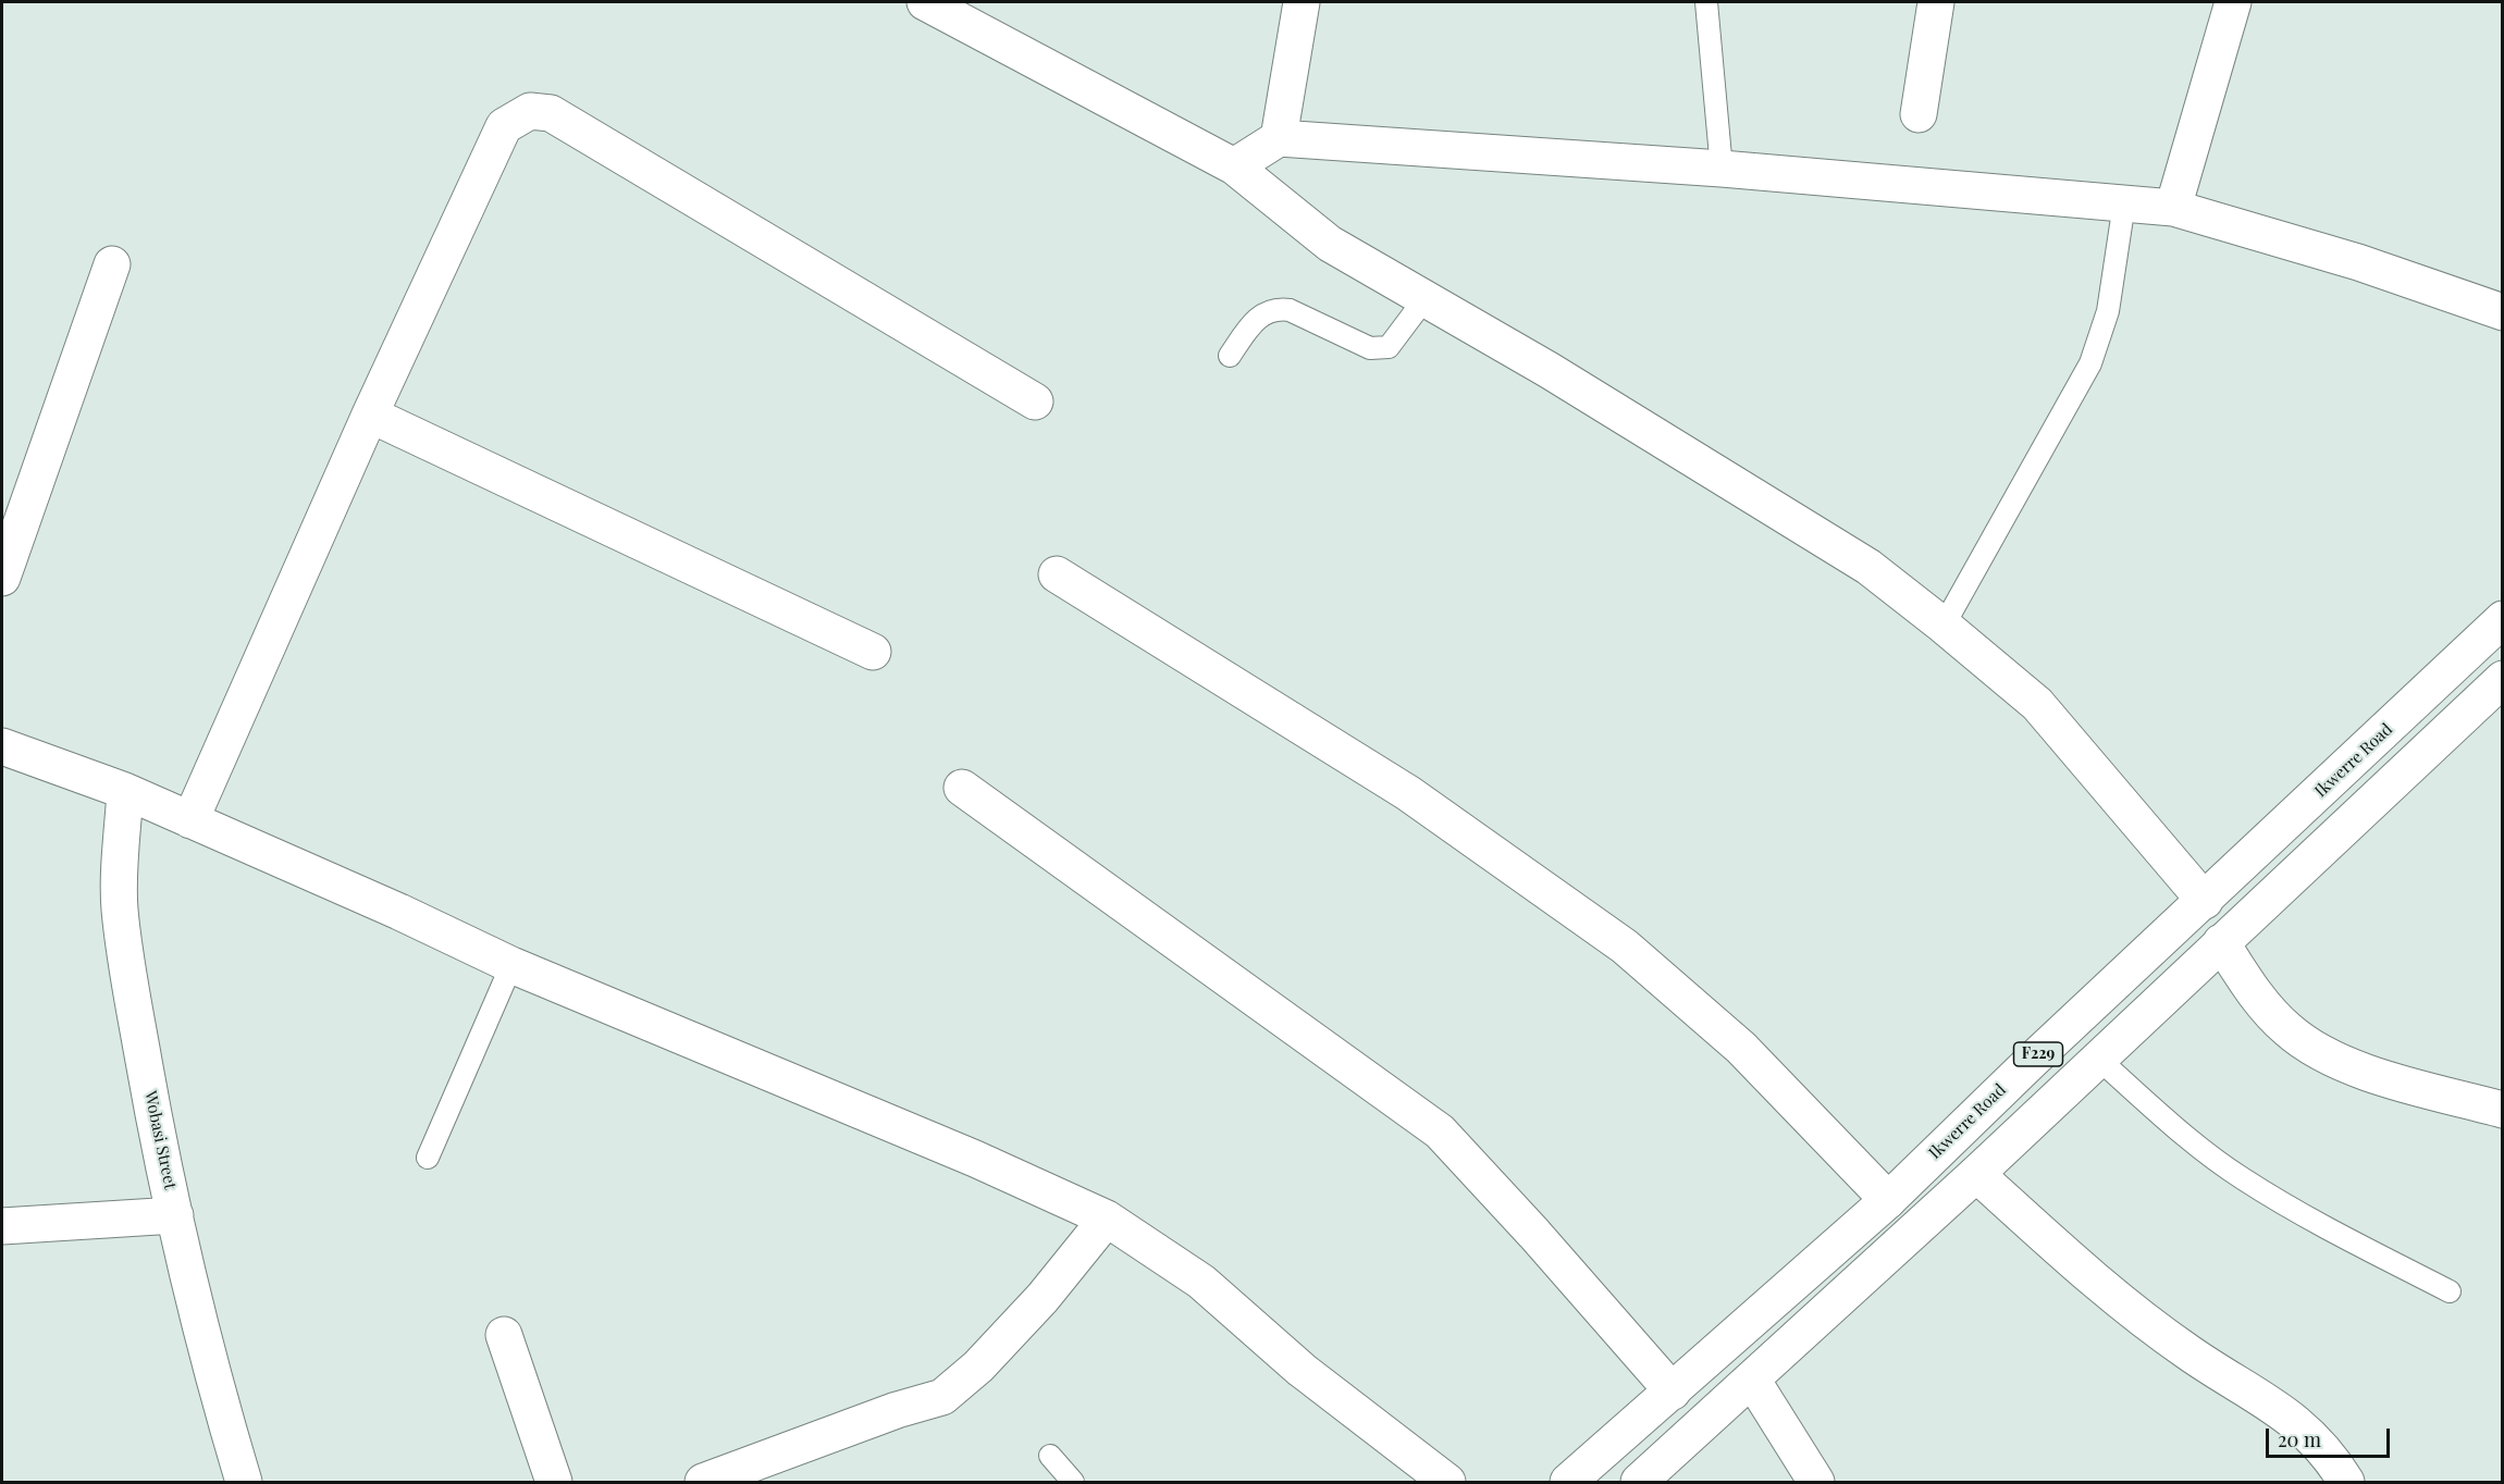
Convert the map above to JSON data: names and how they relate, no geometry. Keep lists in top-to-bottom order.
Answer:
{
  "streets": {
    "street": ["Ikwerre Road", "F229", "Wobasi Street"]
  },
  "scale_bar": "20 m"
}
